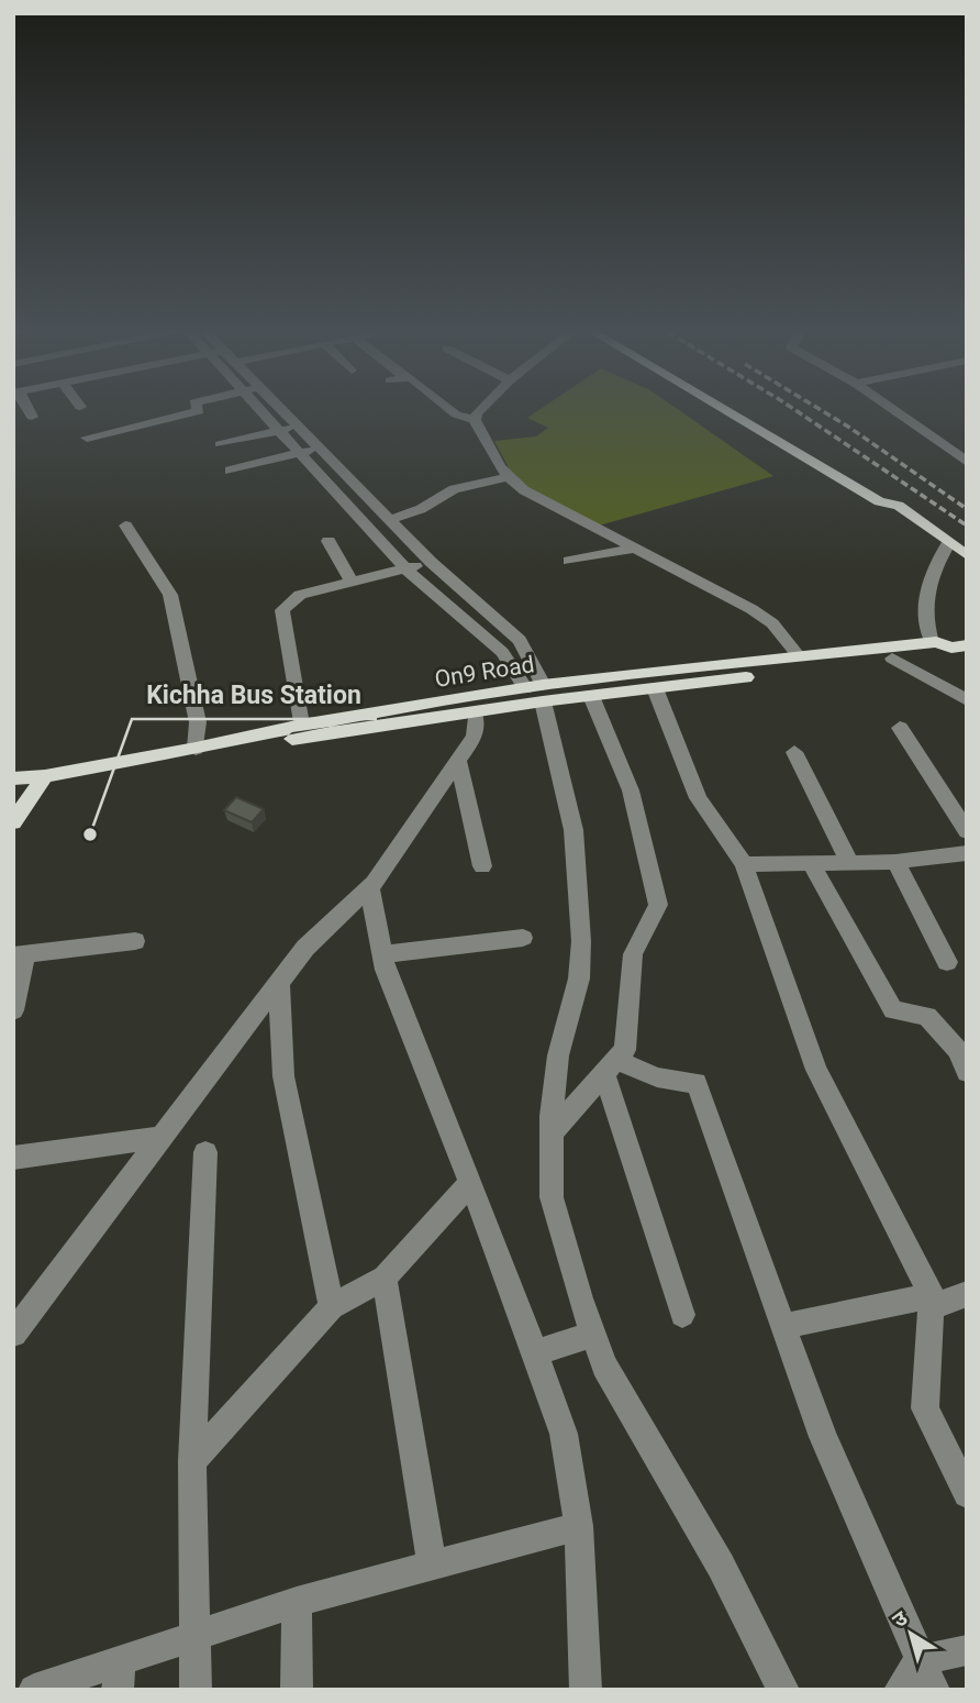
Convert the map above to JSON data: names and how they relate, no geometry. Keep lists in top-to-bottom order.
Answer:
{
  "streets": {
    "main road": ["On9 Road"]
  },
  "places": ["Kichha Bus Station"],
  "north": "top left"
}
